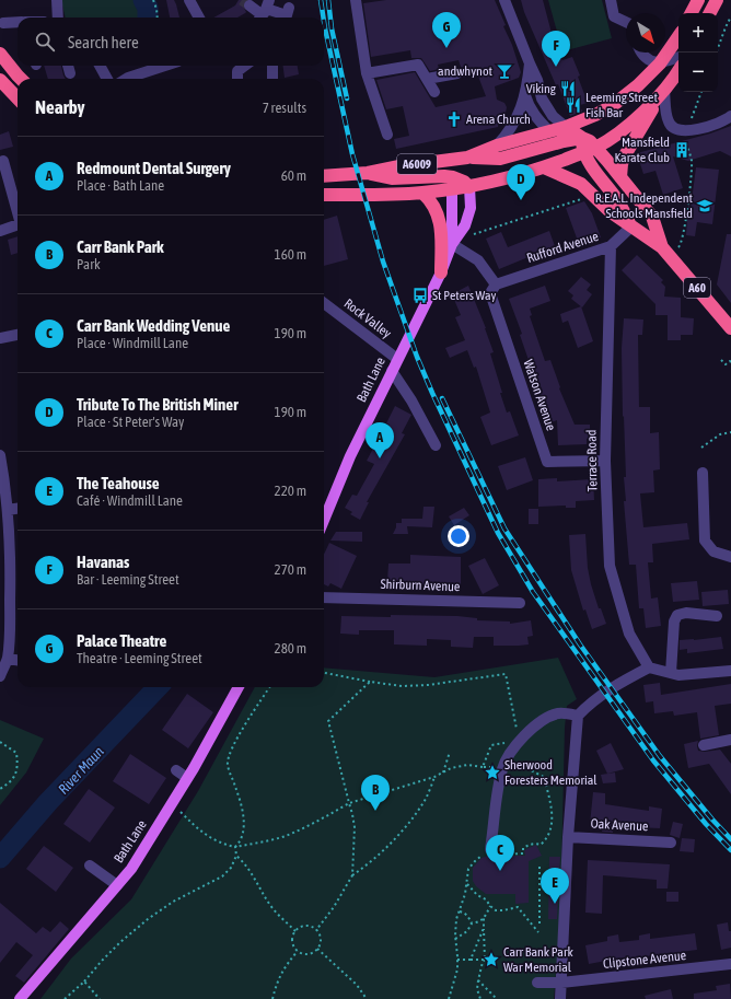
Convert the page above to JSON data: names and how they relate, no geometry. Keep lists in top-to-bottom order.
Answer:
{
  "streets": {
    "highway": ["A6009", "A60"],
    "main road": ["Bath Lane"],
    "street": [
      "Rufford Avenue",
      "Rock Valley",
      "Watson Avenue",
      "Terrace Road",
      "Shirburn Avenue",
      "Oak Avenue",
      "Clipstone Avenue"
    ]
  },
  "crossings": [
    ["A6009", "Bath Lane"],
    ["Rufford Avenue", "A60"],
    ["Rufford Avenue", "Watson Avenue"],
    ["Rufford Avenue", "Terrace Road"],
    ["Rock Valley", "Bath Lane"],
    ["Watson Avenue", "Terrace Road"]
  ],
  "water": ["River Maun"],
  "places": {
    "bar": ["andwhynot"],
    "restaurant": ["Viking", "Leeming Street Fish Bar"],
    "church": ["Arena Church"],
    "building": ["Mansfield Karate Club"],
    "school or university": ["R.E.A.L. Independent Schools Mansfield"],
    "bus stop": ["St Peters Way"],
    "place": ["Sherwood Foresters Memorial", "Carr Bank Park War Memorial"]
  },
  "north": "bottom right",
  "page": {
    "pins": [
      "G",
      "F",
      "D",
      "A",
      "B",
      "C",
      "E"
    ],
    "map_buttons": ["+", "−"],
    "search": "Search here",
    "heading": ["Nearby", "7 results"],
    "list": [
      {
        "mark": "A",
        "name": "Redmount Dental Surgery",
        "note": "Place · Bath Lane",
        "value": "60 m"
      },
      {
        "mark": "B",
        "name": "Carr Bank Park",
        "note": "Park",
        "value": "160 m"
      },
      {
        "mark": "C",
        "name": "Carr Bank Wedding Venue",
        "note": "Place · Windmill Lane",
        "value": "190 m"
      },
      {
        "mark": "D",
        "name": "Tribute To The British Miner",
        "note": "Place · St Peter's Way",
        "value": "190 m"
      },
      {
        "mark": "E",
        "name": "The Teahouse",
        "note": "Café · Windmill Lane",
        "value": "220 m"
      },
      {
        "mark": "F",
        "name": "Havanas",
        "note": "Bar · Leeming Street",
        "value": "270 m"
      },
      {
        "mark": "G",
        "name": "Palace Theatre",
        "note": "Theatre · Leeming Street",
        "value": "280 m"
      }
    ]
  }
}
